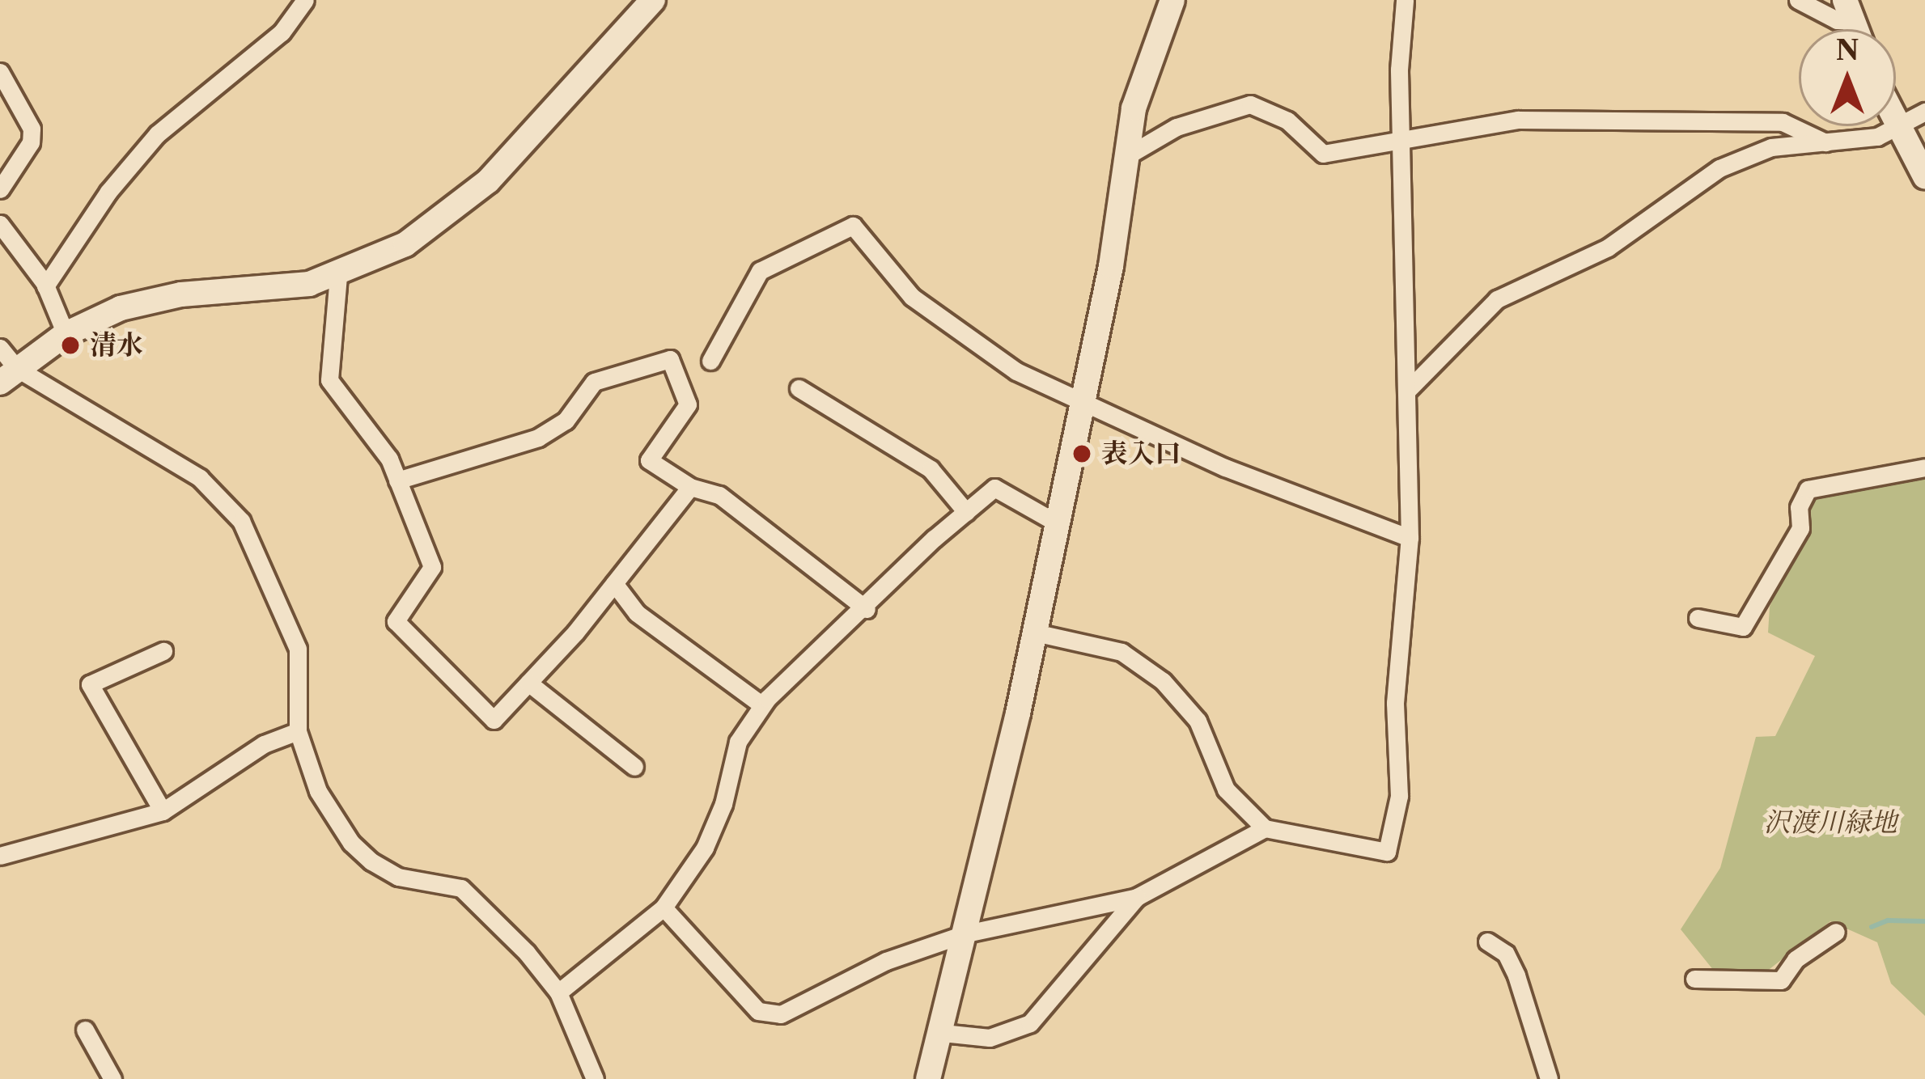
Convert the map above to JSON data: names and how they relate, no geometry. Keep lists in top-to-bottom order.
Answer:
{
  "parks": ["沢渡川緑地"],
  "places": ["清水", "表入口"],
  "north": "top"
}
